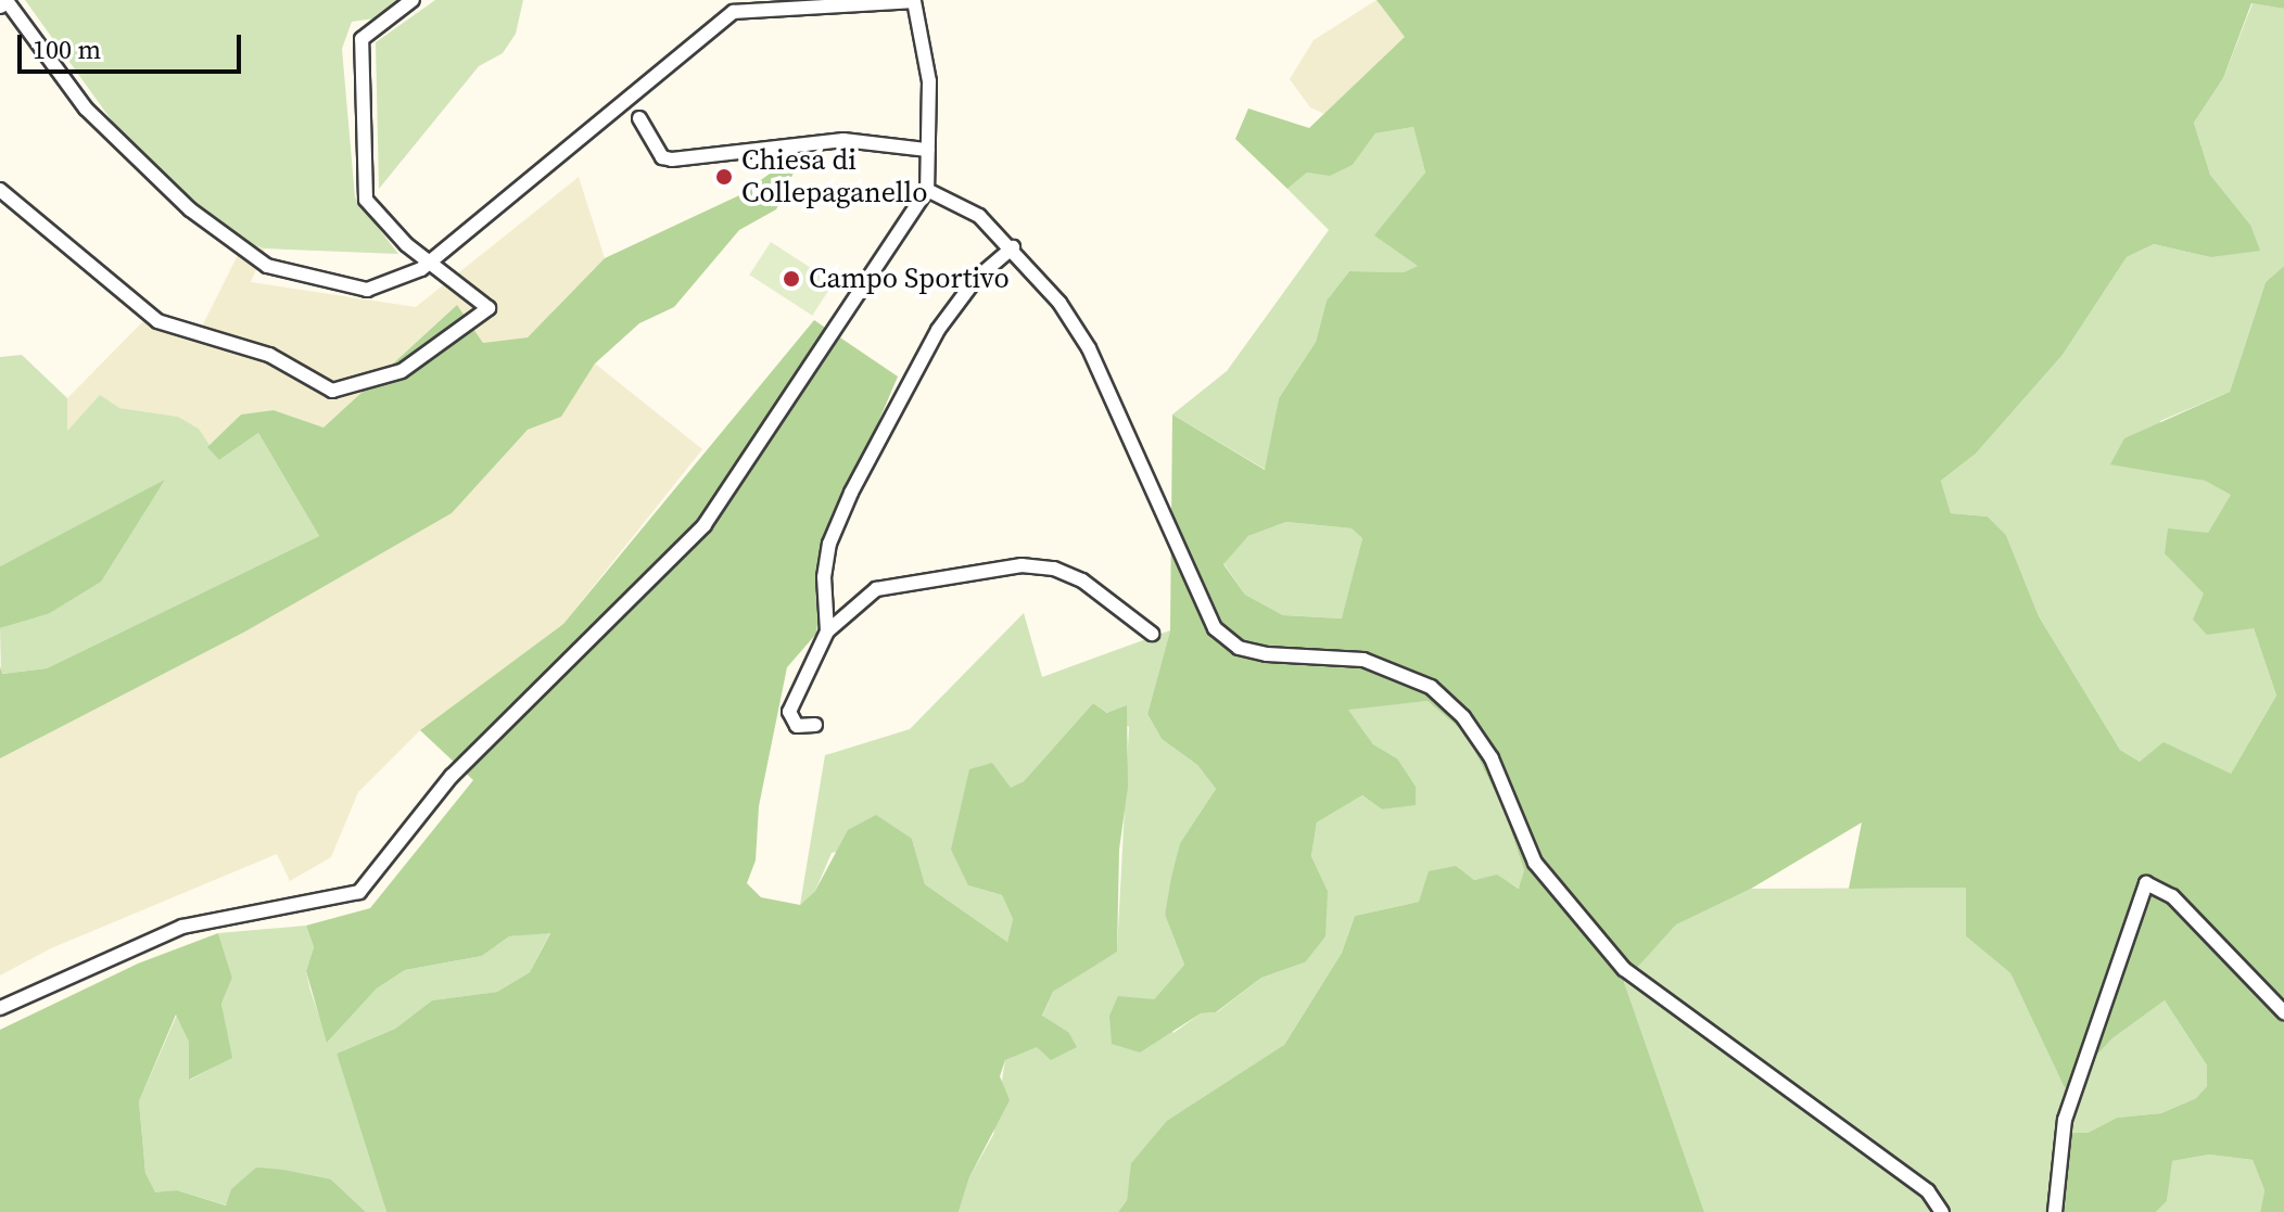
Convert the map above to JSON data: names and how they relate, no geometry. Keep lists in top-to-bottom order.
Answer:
{
  "places": ["Chiesa di Collepaganello", "Campo Sportivo"],
  "scale_bar": "100 m"
}
